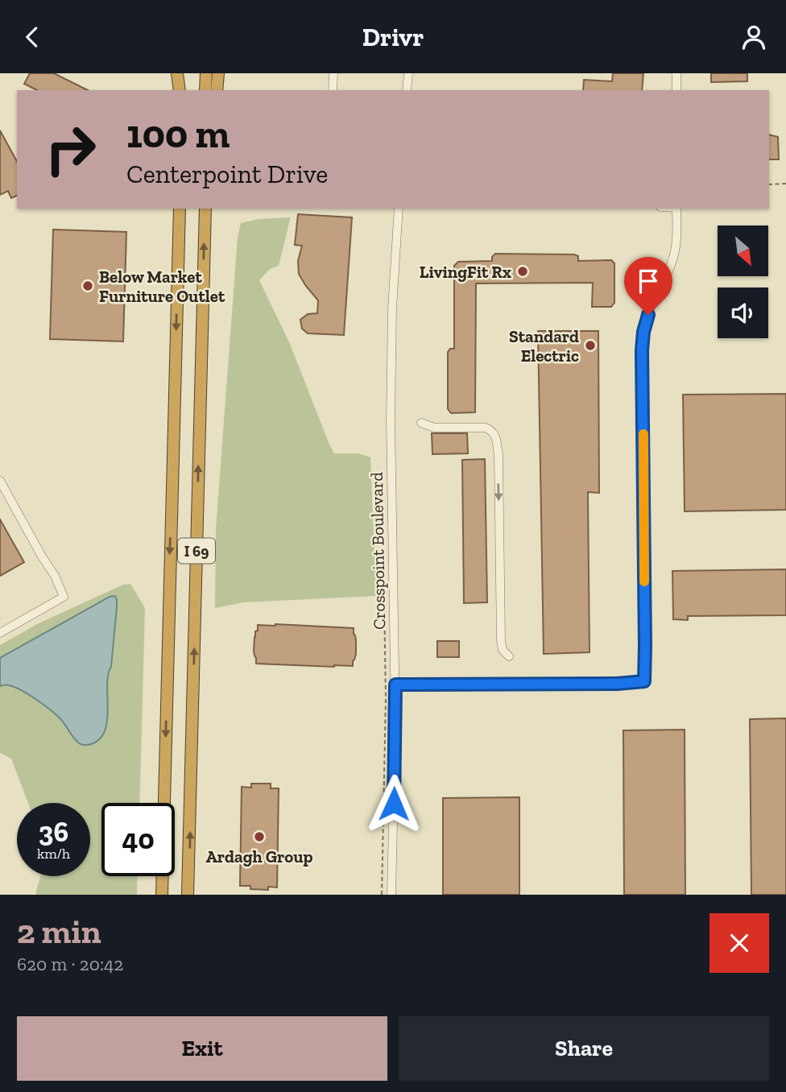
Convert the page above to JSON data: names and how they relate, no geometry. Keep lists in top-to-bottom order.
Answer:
{
  "streets": {
    "highway": ["I 69"],
    "street": ["Crosspoint Boulevard"]
  },
  "places": [
    "LivingFit Rx",
    "Below Market Furniture Outlet",
    "Standard Electric",
    "Ardagh Group"
  ],
  "north": "bottom right",
  "page": {
    "header": "Drivr",
    "turn": ["100 m", "Centerpoint Drive"],
    "speed": "36 km/h",
    "limit": "40",
    "heading": ["2 min", "620 m · 20:42"],
    "buttons": ["Exit", "Share"]
  }
}
